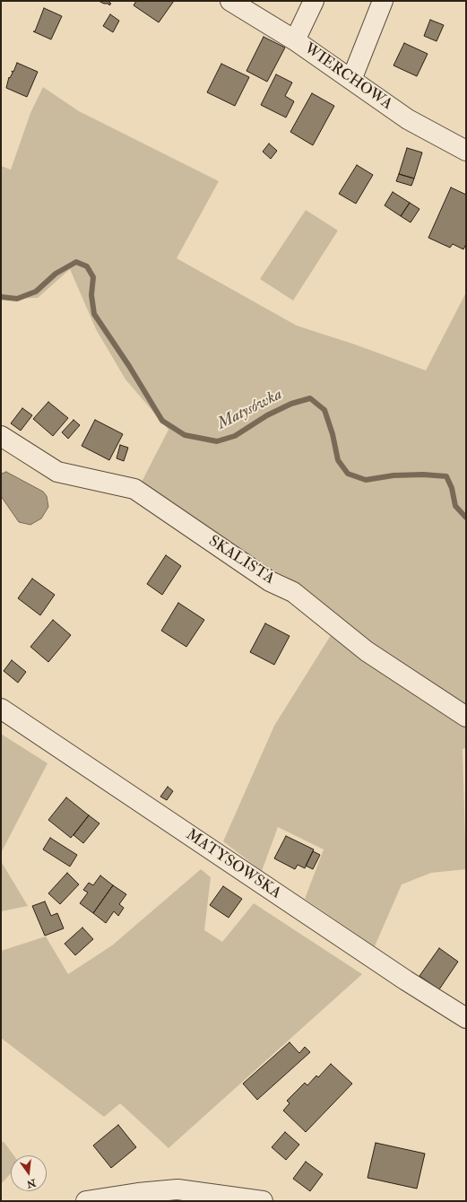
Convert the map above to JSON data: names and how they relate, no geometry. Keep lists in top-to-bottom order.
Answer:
{
  "streets": {
    "street": ["WIERCHOWA", "SKALISTA", "MATYSOWSKA"]
  },
  "water": ["Matysówka"],
  "north": "bottom"
}
